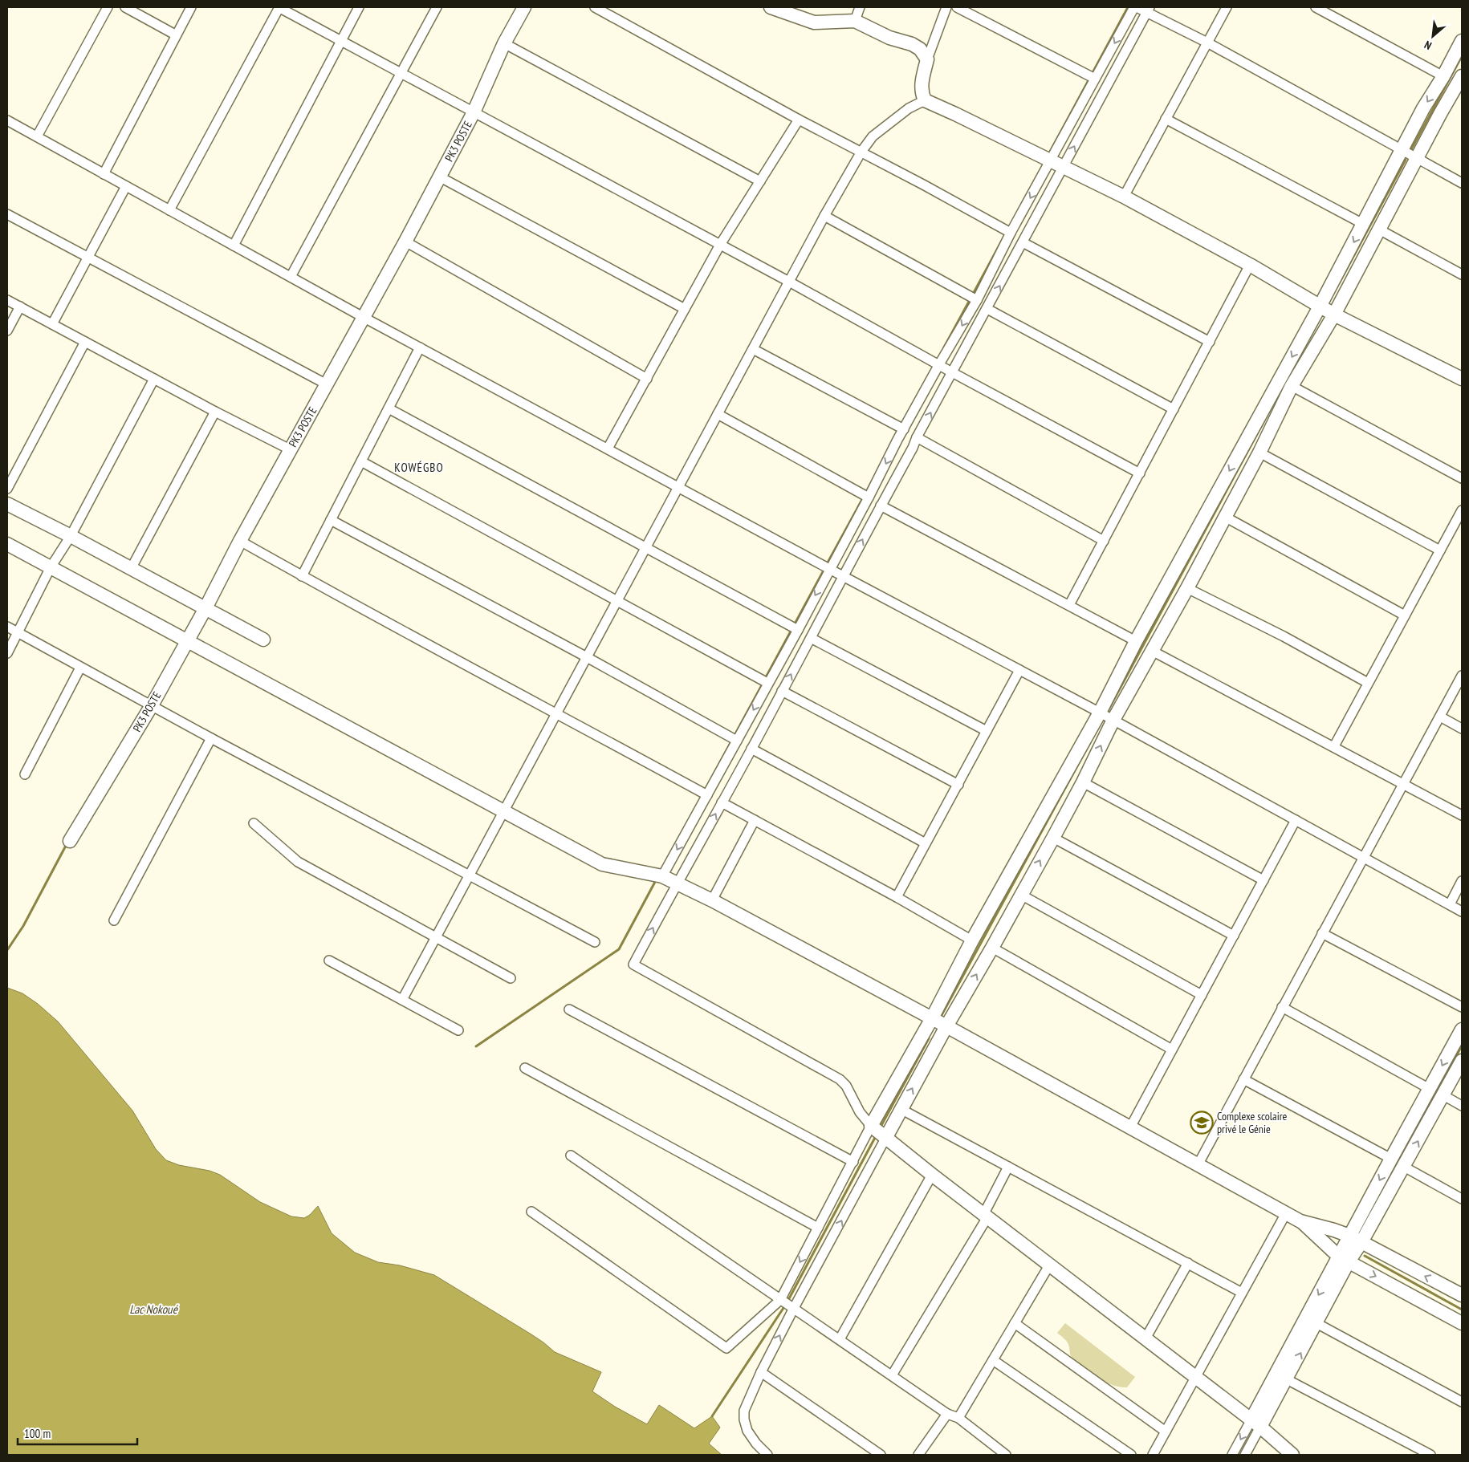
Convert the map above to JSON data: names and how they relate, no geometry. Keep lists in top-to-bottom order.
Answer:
{
  "streets": {
    "street": ["PK3 POSTE"]
  },
  "districts": ["KOWÉGBO"],
  "water": ["Lac Nokoué"],
  "places": {
    "school or university": ["Complexe scolaire privé le Génie"]
  },
  "scale_bar": "100 m",
  "north": "bottom left"
}
